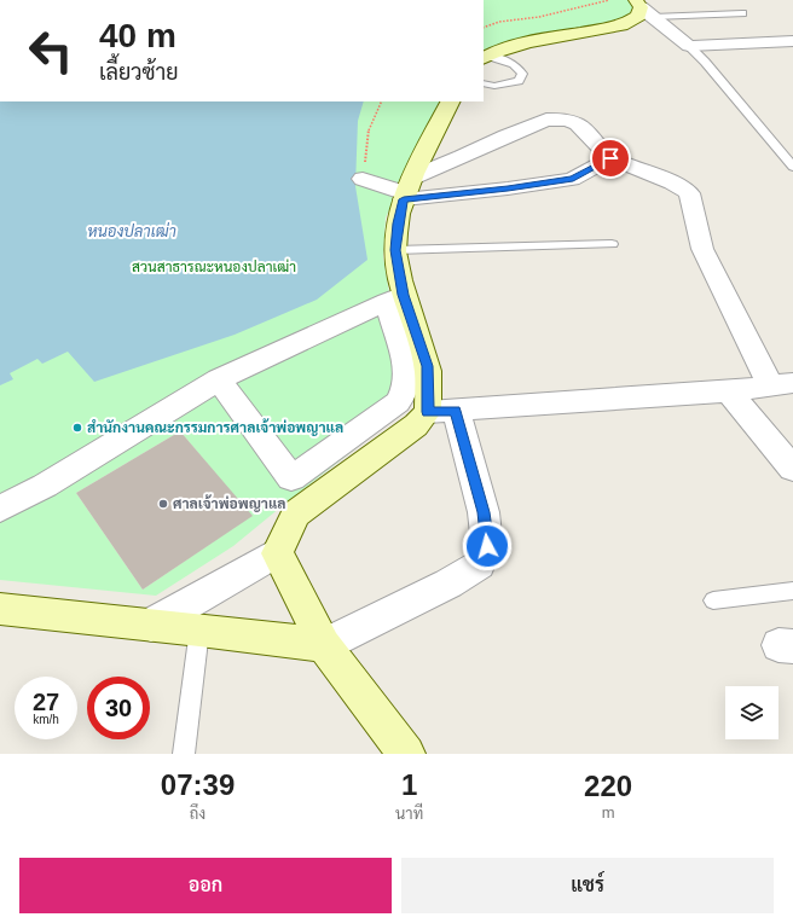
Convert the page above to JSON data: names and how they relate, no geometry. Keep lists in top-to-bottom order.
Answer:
{
  "water": ["หนองปลาเฒ่า"],
  "parks": ["สวนสาธารณะหนองปลาเฒ่า"],
  "places": ["สำนักงานคณะกรรมการศาลเจ้าพ่อพญาแล", "ศาลเจ้าพ่อพญาแล"],
  "page": {
    "turn": ["40 m", "เลี้ยวซ้าย"],
    "speed": "27 km/h",
    "limit": "30",
    "eta": [
      "07:39",
      "ถึง",
      "1",
      "นาที",
      "220",
      "m"
    ],
    "buttons": ["ออก", "แชร์"]
  }
}
